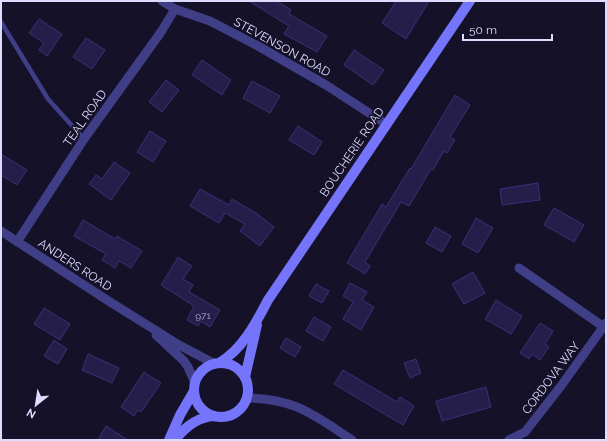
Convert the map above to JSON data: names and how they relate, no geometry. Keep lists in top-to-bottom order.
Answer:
{
  "streets": {
    "main road": ["BOUCHERIE ROAD"],
    "street": [
      "STEVENSON ROAD",
      "TEAL ROAD",
      "ANDERS ROAD",
      "CORDOVA WAY"
    ]
  },
  "crossings": [
    ["STEVENSON ROAD", "TEAL ROAD"],
    ["STEVENSON ROAD", "BOUCHERIE ROAD"],
    ["TEAL ROAD", "ANDERS ROAD"],
    ["BOUCHERIE ROAD", "ANDERS ROAD"]
  ],
  "house_numbers": ["971"],
  "scale_bar": "50 m",
  "north": "bottom left"
}
